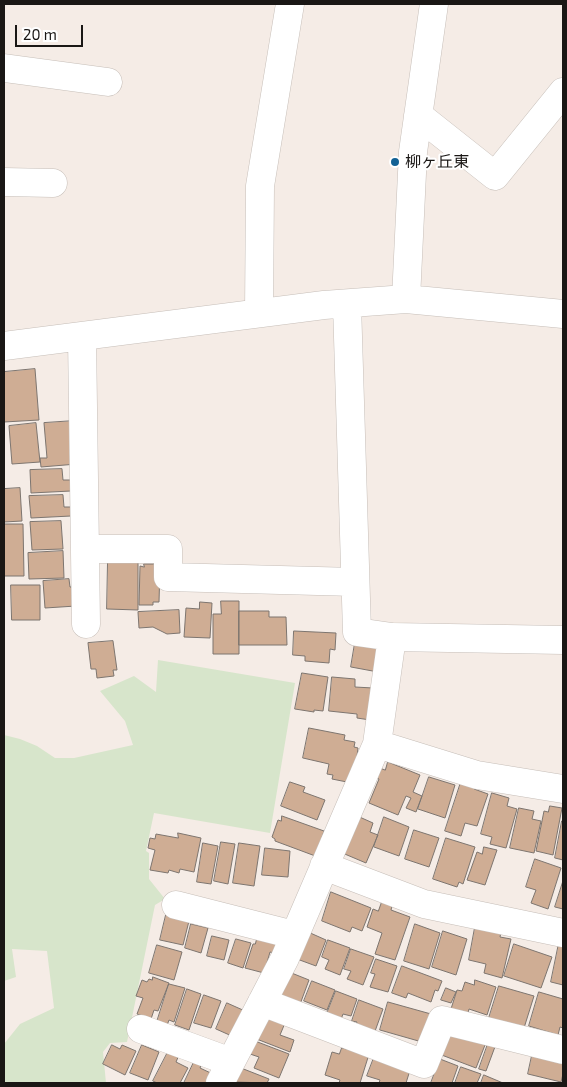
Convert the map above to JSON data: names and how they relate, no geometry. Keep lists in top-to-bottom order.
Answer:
{
  "places": ["柳ヶ丘東"],
  "scale_bar": "20 m"
}
